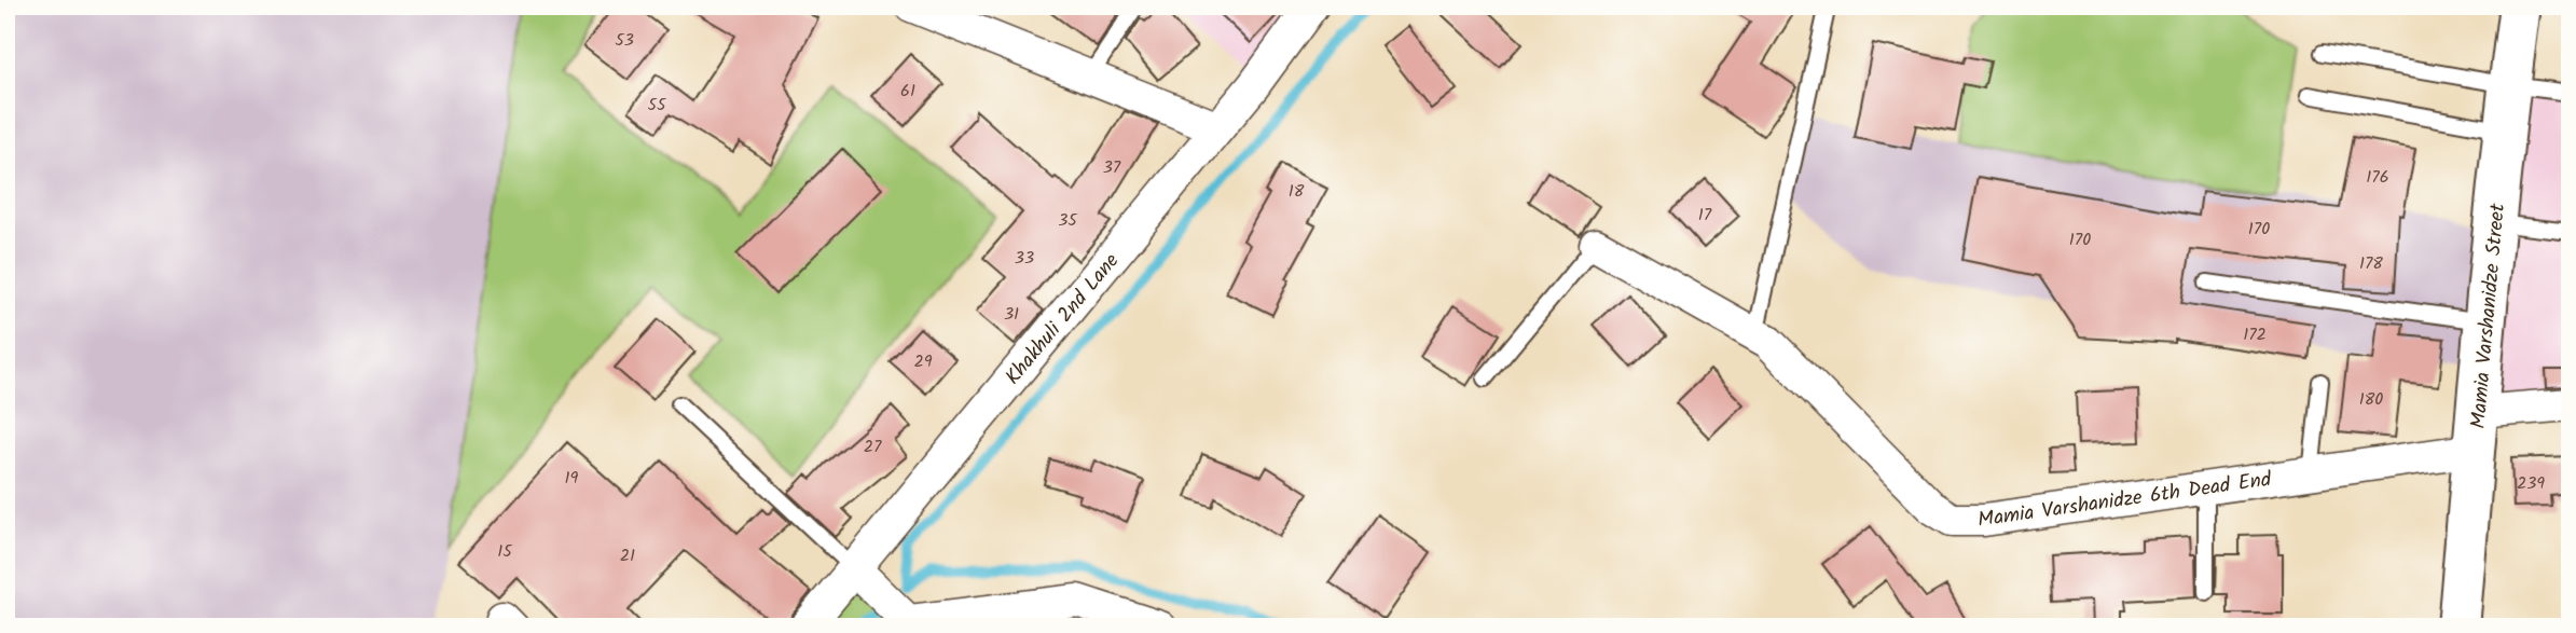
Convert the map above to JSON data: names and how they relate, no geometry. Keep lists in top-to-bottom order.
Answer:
{
  "streets": {
    "street": ["Mamia Varshanidze Street", "Khakhuli 2nd Lane", "Mamia Varshanidze 6th Dead End"]
  },
  "crossings": [
    ["Mamia Varshanidze Street", "Mamia Varshanidze 6th Dead End"]
  ],
  "house_numbers": [
    "53",
    "61",
    "55",
    "37",
    "176",
    "18",
    "17",
    "35",
    "170",
    "170",
    "33",
    "178",
    "31",
    "172",
    "29",
    "180",
    "27",
    "19",
    "239",
    "15",
    "21"
  ]
}
